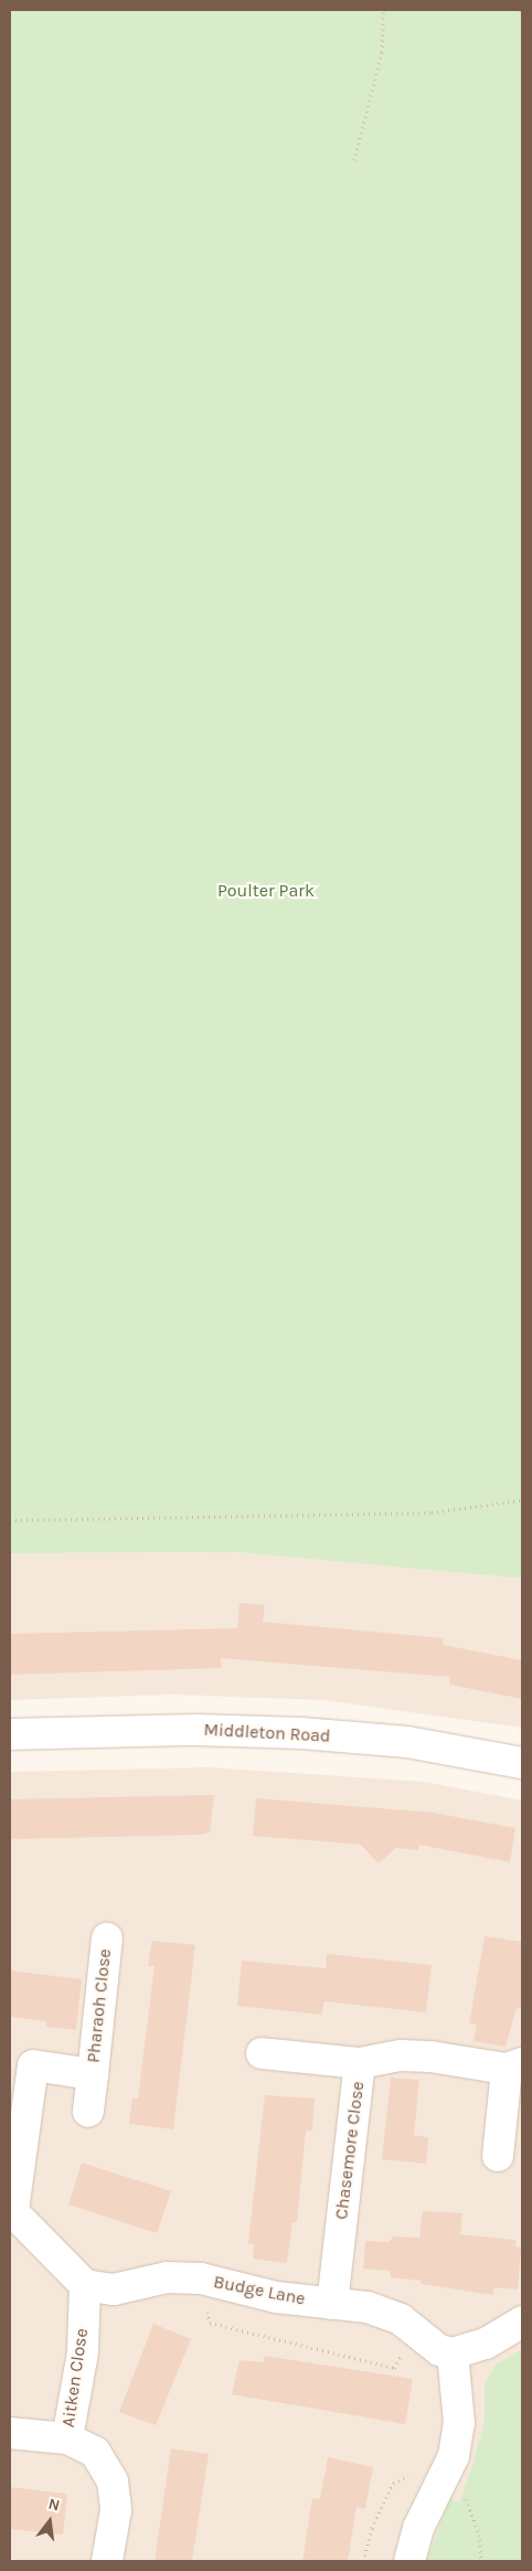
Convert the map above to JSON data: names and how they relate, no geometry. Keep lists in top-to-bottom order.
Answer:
{
  "streets": {
    "street": [
      "Middleton Road",
      "Pharaoh Close",
      "Chasemore Close",
      "Budge Lane",
      "Aitken Close"
    ]
  },
  "crossings": [
    ["Chasemore Close", "Budge Lane"],
    ["Budge Lane", "Aitken Close"]
  ],
  "parks": ["Poulter Park"],
  "north": "top"
}
